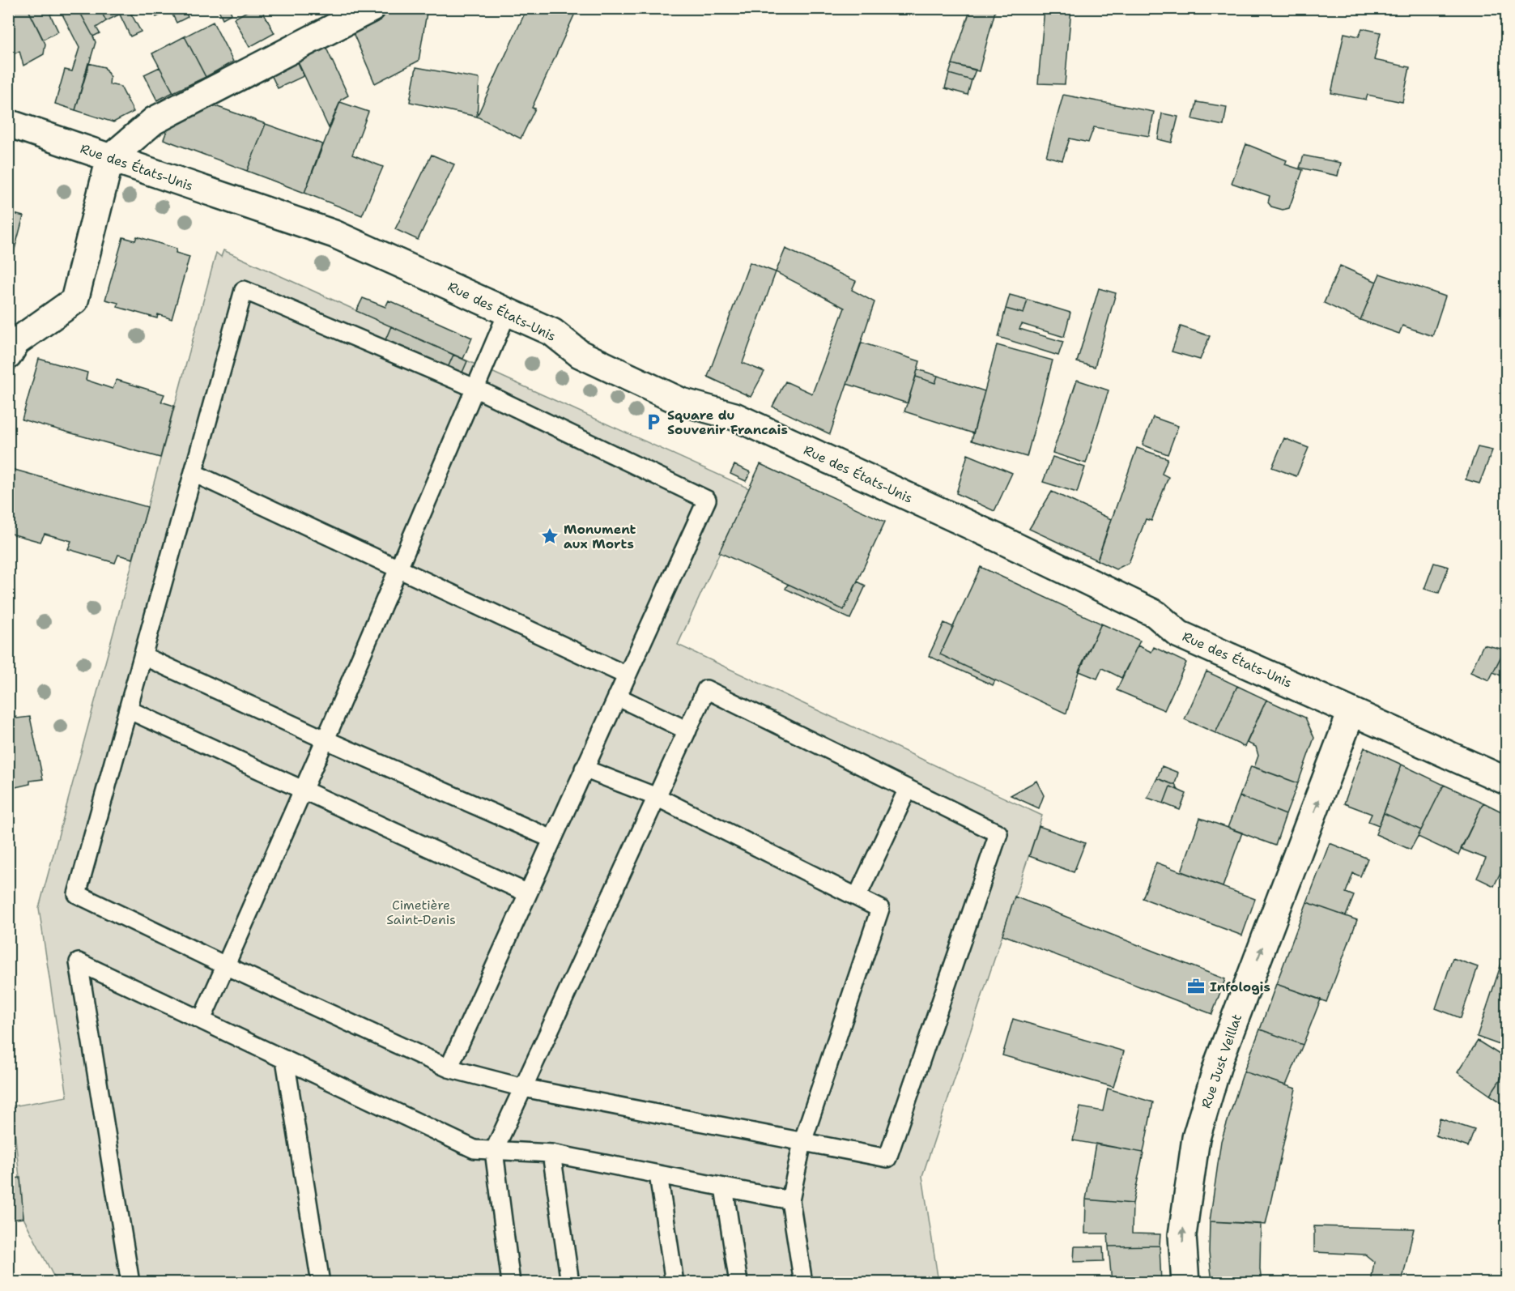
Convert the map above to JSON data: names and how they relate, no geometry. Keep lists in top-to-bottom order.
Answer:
{
  "streets": {
    "street": ["Rue des États-Unis", "Rue Just Veillat"]
  },
  "crossings": [
    ["Rue des États-Unis", "Rue Just Veillat"]
  ],
  "one_way": ["Rue Just Veillat"],
  "parks": ["Cimetière Saint-Denis"],
  "places": {
    "parking": ["Square du Souvenir Francais"],
    "place": ["Monument aux Morts"],
    "office": ["Infologis"]
  }
}
